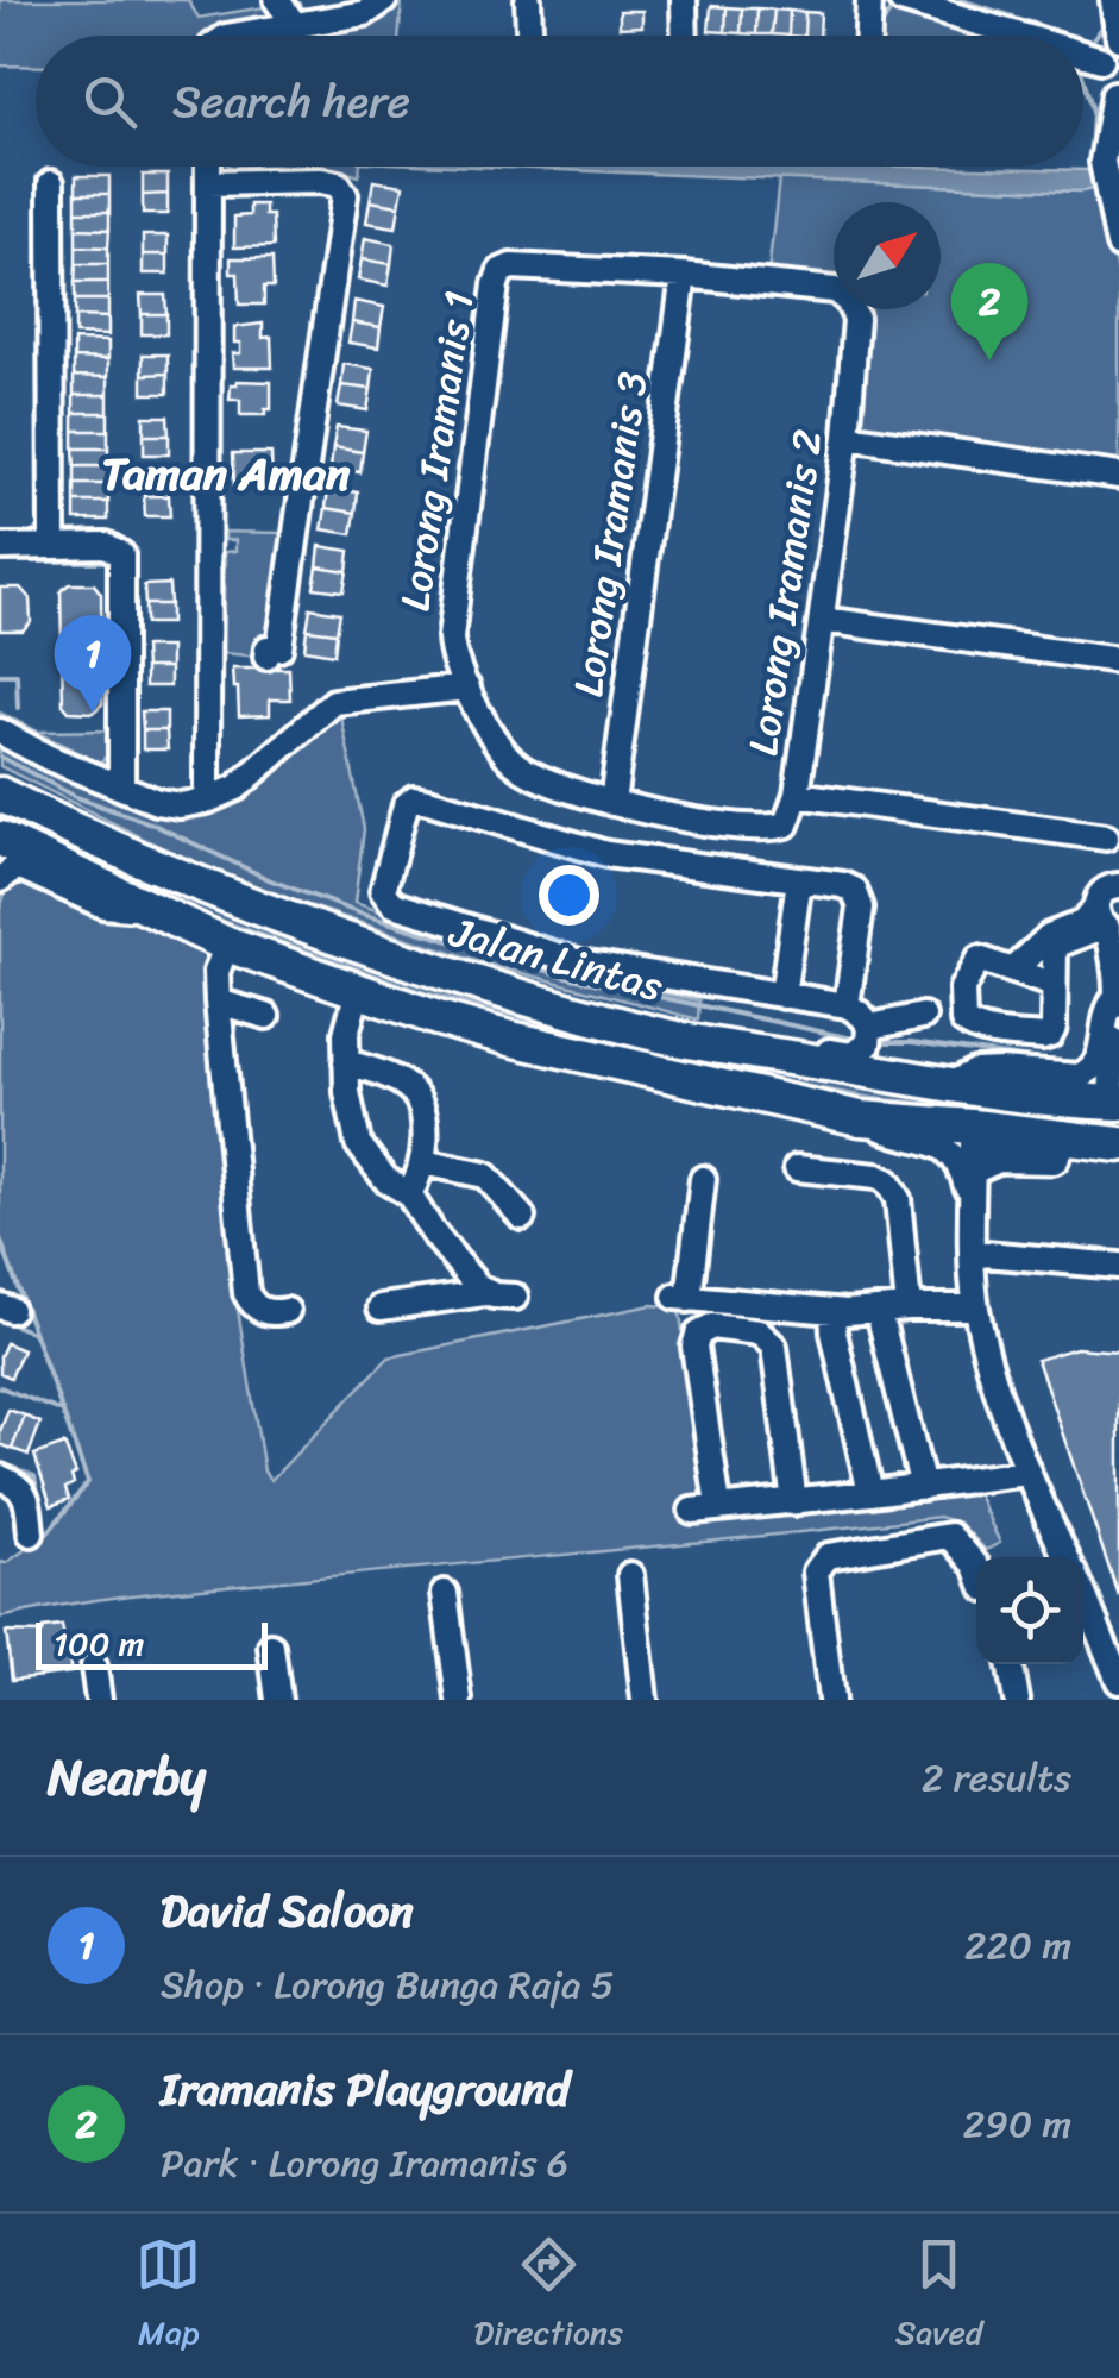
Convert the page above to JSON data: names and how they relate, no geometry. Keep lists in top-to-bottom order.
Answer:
{
  "streets": {
    "highway": ["Jalan Lintas"],
    "street": ["Lorong Iramanis 1", "Lorong Iramanis 3", "Lorong Iramanis 2"]
  },
  "crossings": [
    ["Lorong Iramanis 1", "Lorong Iramanis 3"],
    ["Lorong Iramanis 1", "Lorong Iramanis 2"]
  ],
  "districts": ["Taman Aman"],
  "scale_bar": "100 m",
  "north": "top right",
  "page": {
    "search": "Search here",
    "pins": ["2", "1"],
    "scale": "100 m",
    "heading": ["Nearby", "2 results"],
    "list": [
      {
        "mark": "1",
        "name": "David Saloon",
        "note": "Shop · Lorong Bunga Raja 5",
        "value": "220 m"
      },
      {
        "mark": "2",
        "name": "Iramanis Playground",
        "note": "Park · Lorong Iramanis 6",
        "value": "290 m"
      }
    ],
    "nav": ["Map", "Directions", "Saved"]
  }
}
